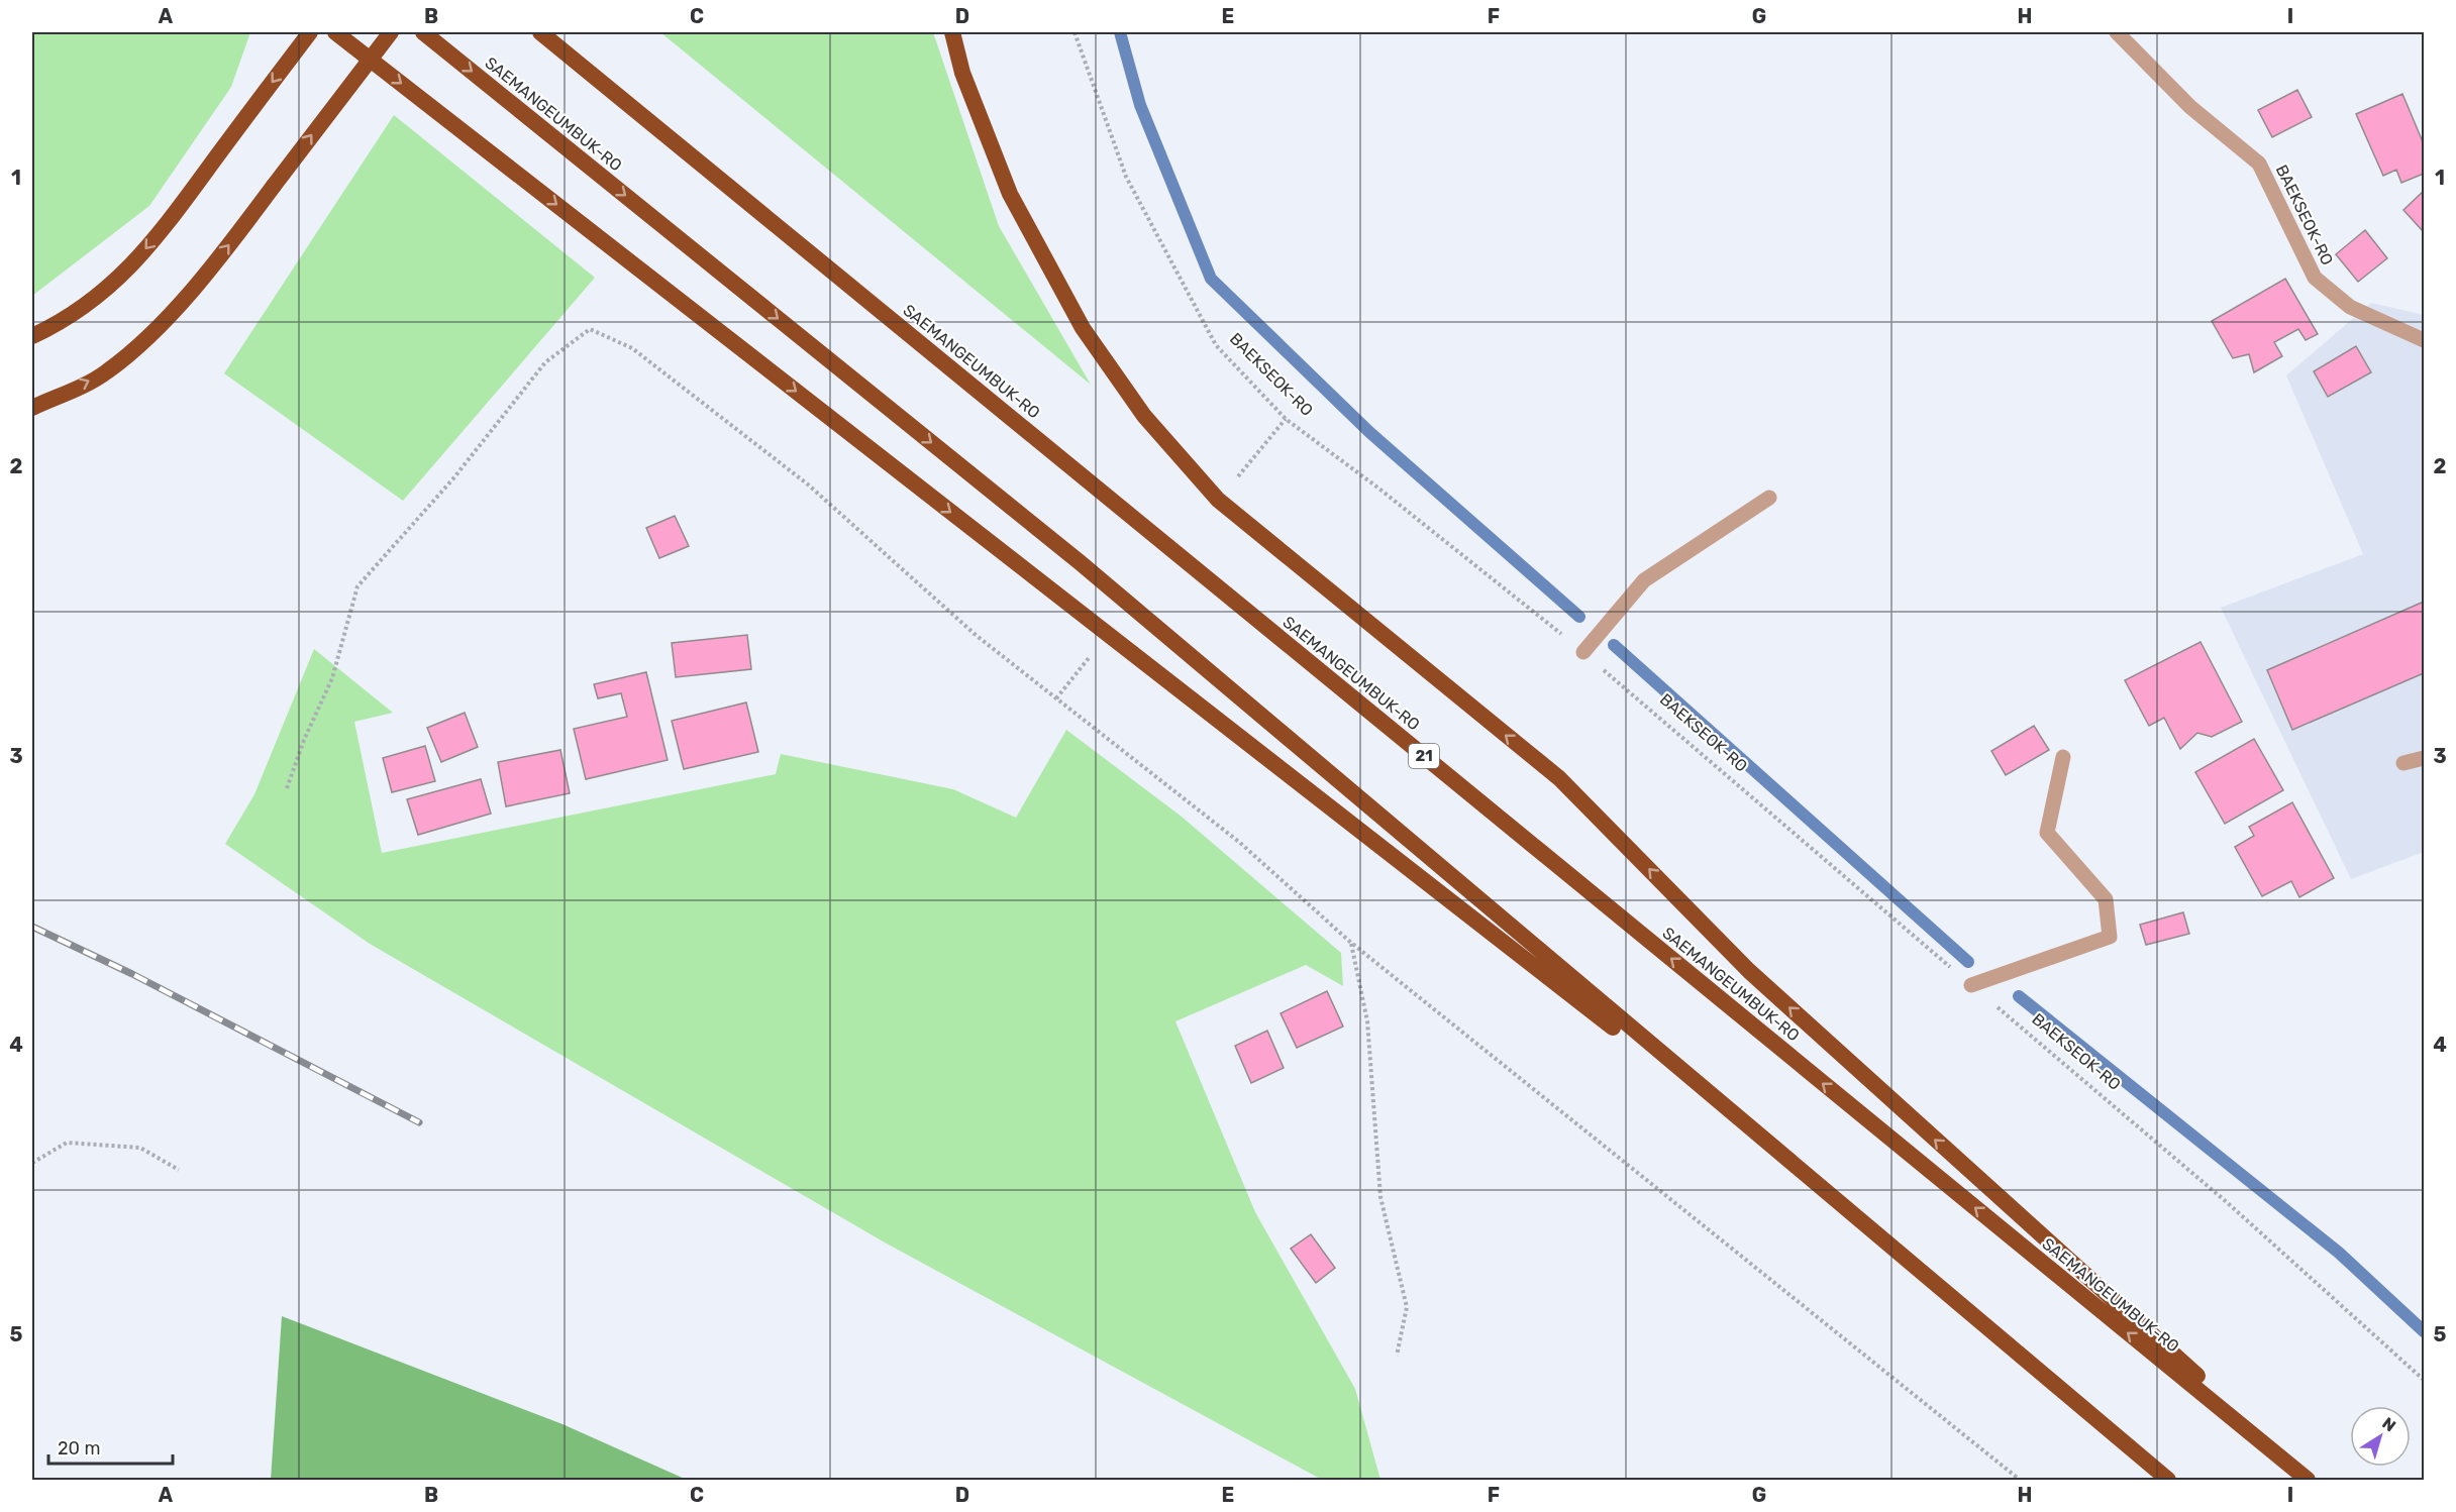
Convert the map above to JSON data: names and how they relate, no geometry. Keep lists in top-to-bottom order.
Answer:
{
  "streets": {
    "highway": ["SAEMANGEUMBUK-RO", "21"],
    "street": ["BAEKSEOK-RO"]
  },
  "scale_bar": "20 m",
  "north": "top right",
  "grid": {
    "columns": [
      "A",
      "B",
      "C",
      "D",
      "E",
      "F",
      "G",
      "H",
      "I"
    ],
    "rows": [
      "1",
      "2",
      "3",
      "4",
      "5"
    ]
  }
}
